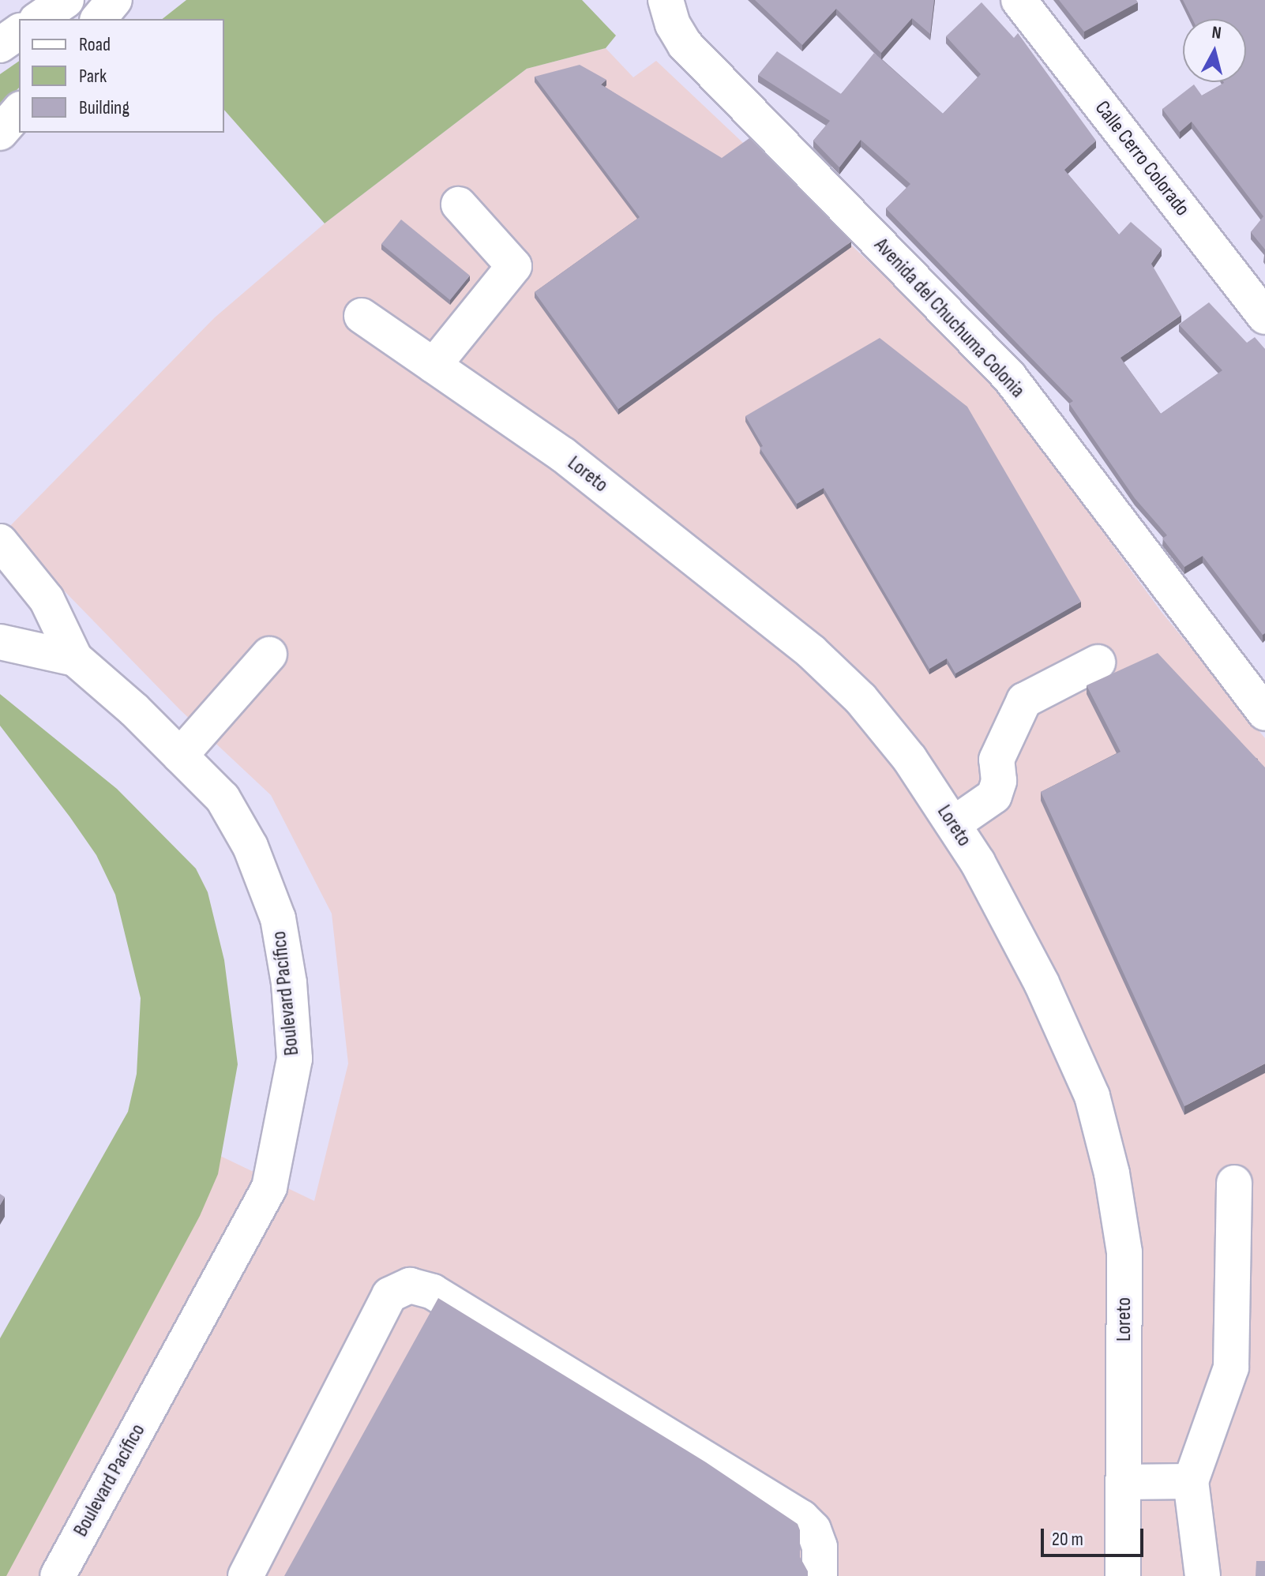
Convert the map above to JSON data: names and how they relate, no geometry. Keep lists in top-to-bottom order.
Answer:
{
  "streets": {
    "main road": [
      "Calle Cerro Colorado",
      "Avenida del Chuchuma Colonia",
      "Loreto",
      "Boulevard Pacífico"
    ]
  },
  "legend": ["Road", "Park", "Building"],
  "scale_bar": "20 m",
  "north": "top"
}
